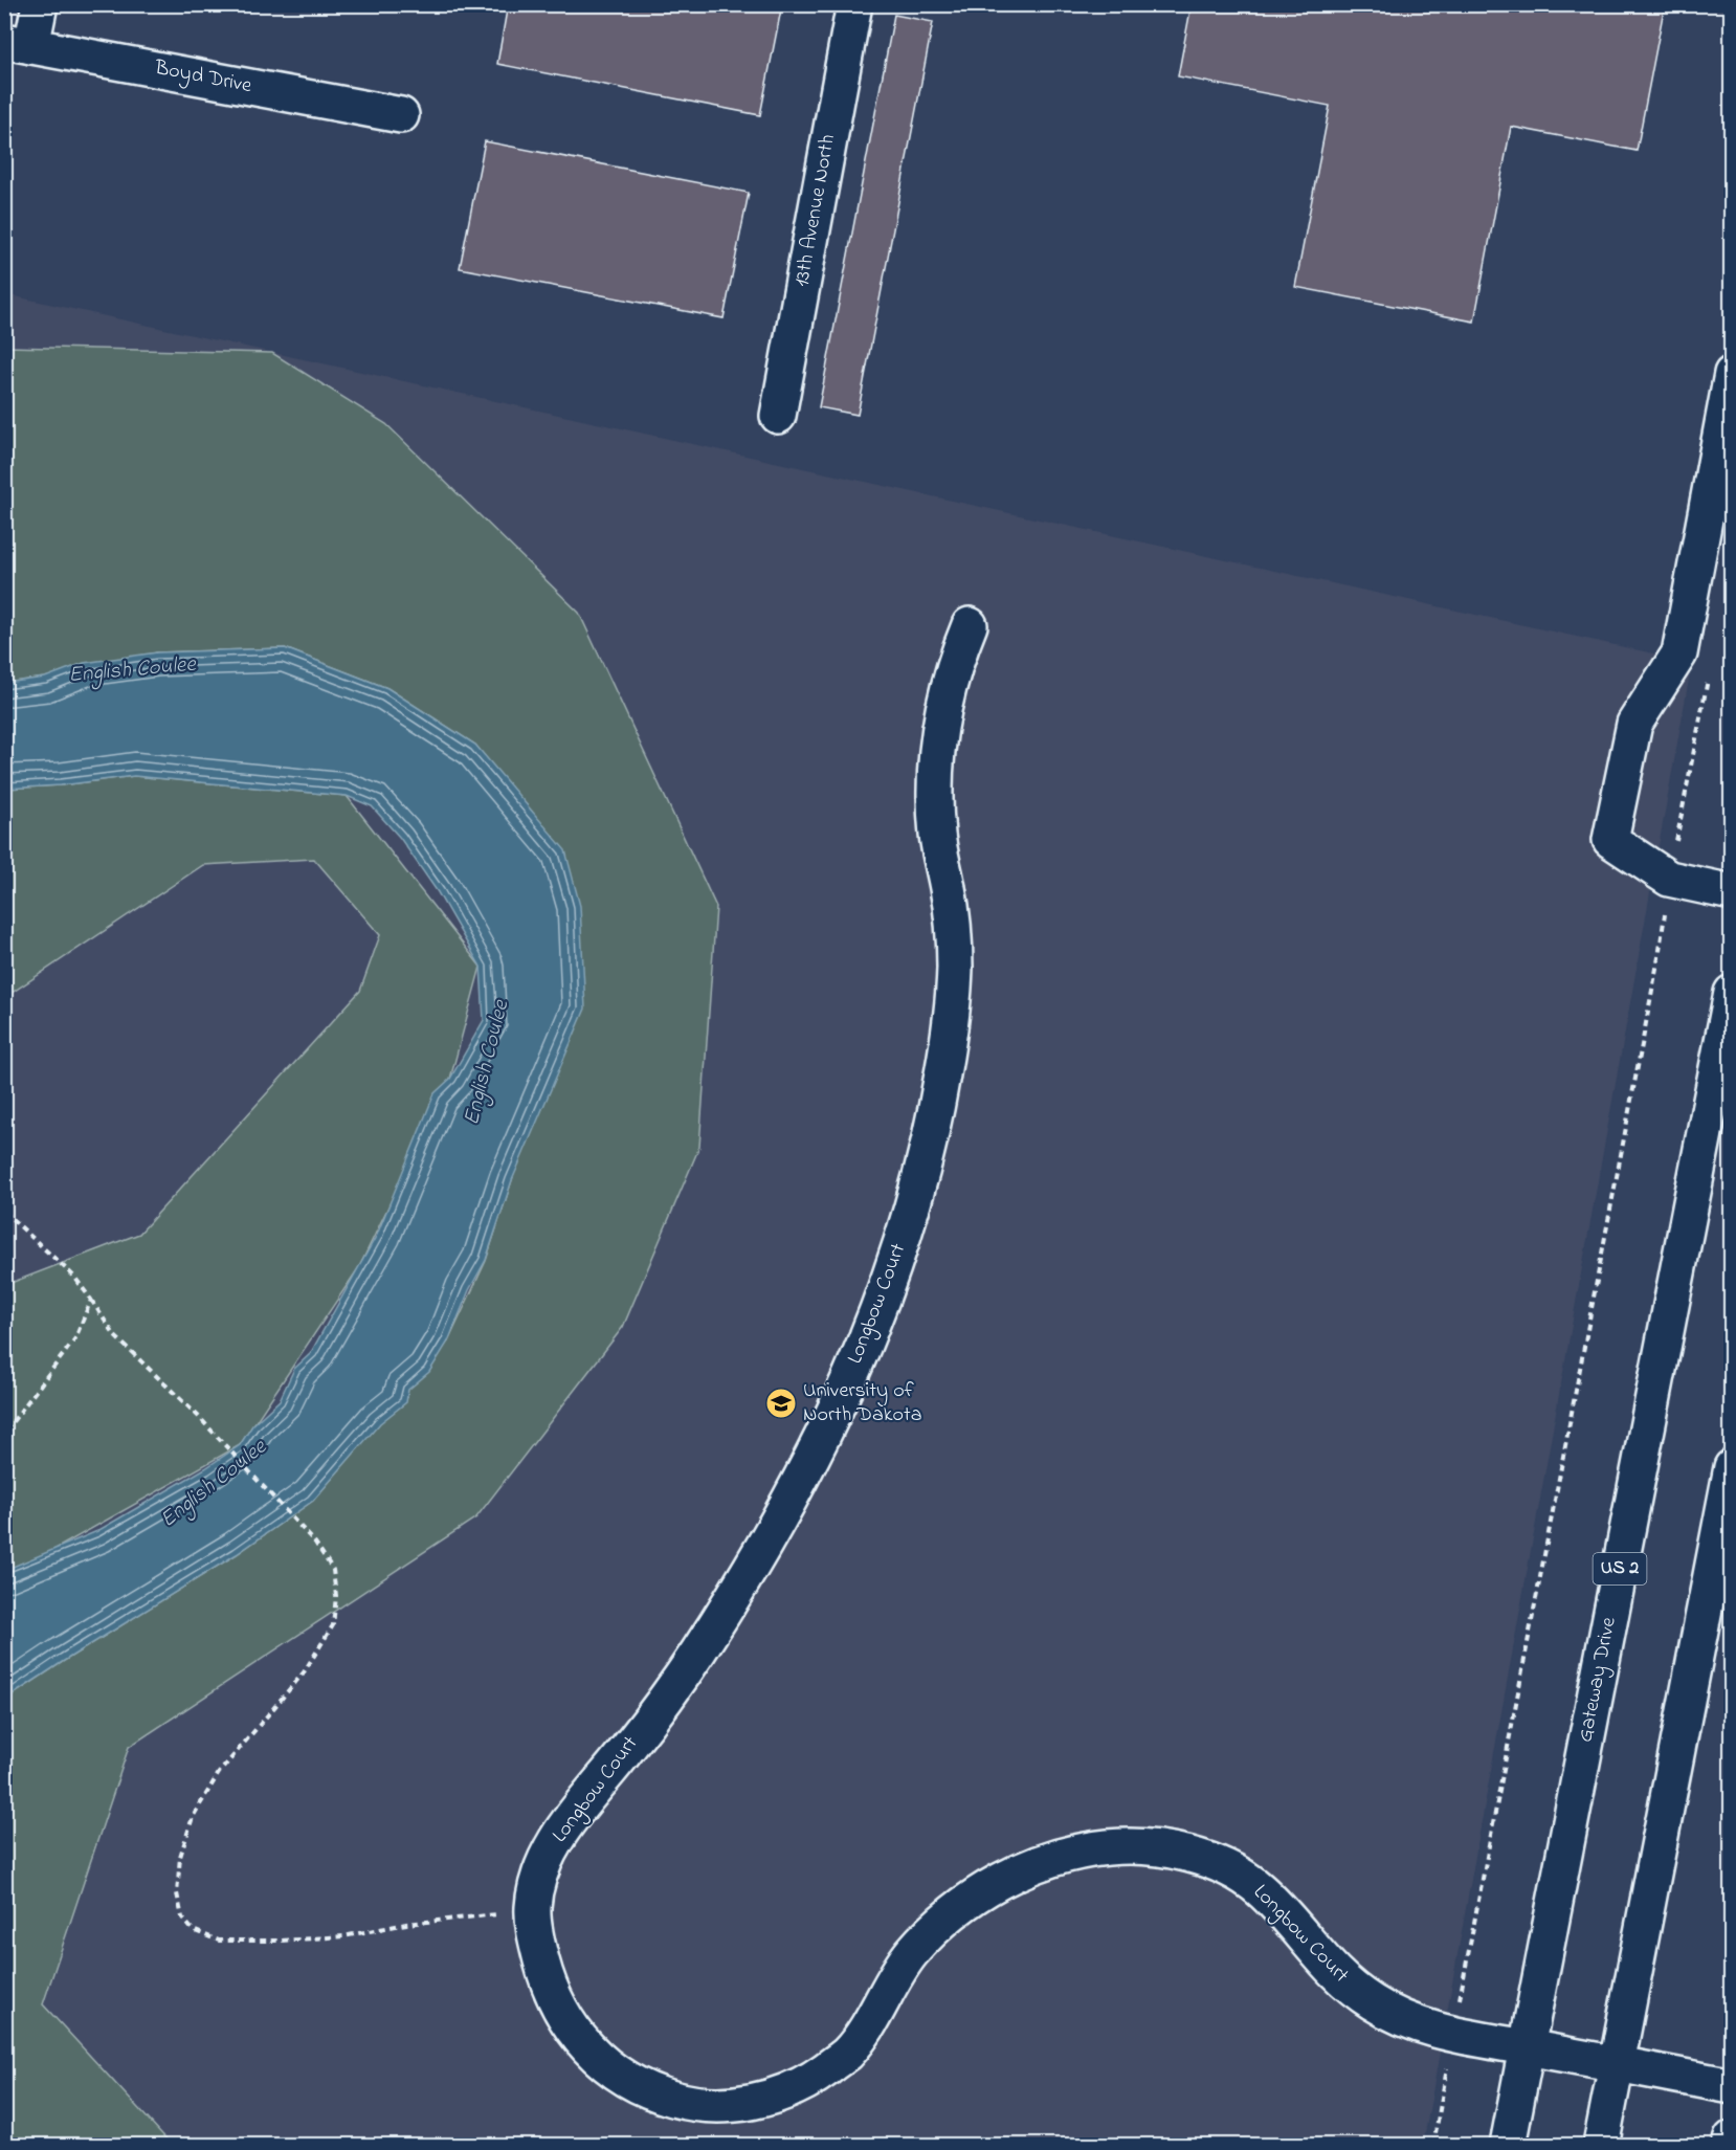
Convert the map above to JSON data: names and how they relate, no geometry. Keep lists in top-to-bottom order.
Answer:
{
  "streets": {
    "main road": [
      "Boyd Drive",
      "13th Avenue North",
      "Longbow Court",
      "US 2",
      "Gateway Drive"
    ]
  },
  "crossings": [
    ["Longbow Court", "Gateway Drive"]
  ],
  "water": ["English Coulee"],
  "places": {
    "school or university": ["University of North Dakota"]
  }
}
